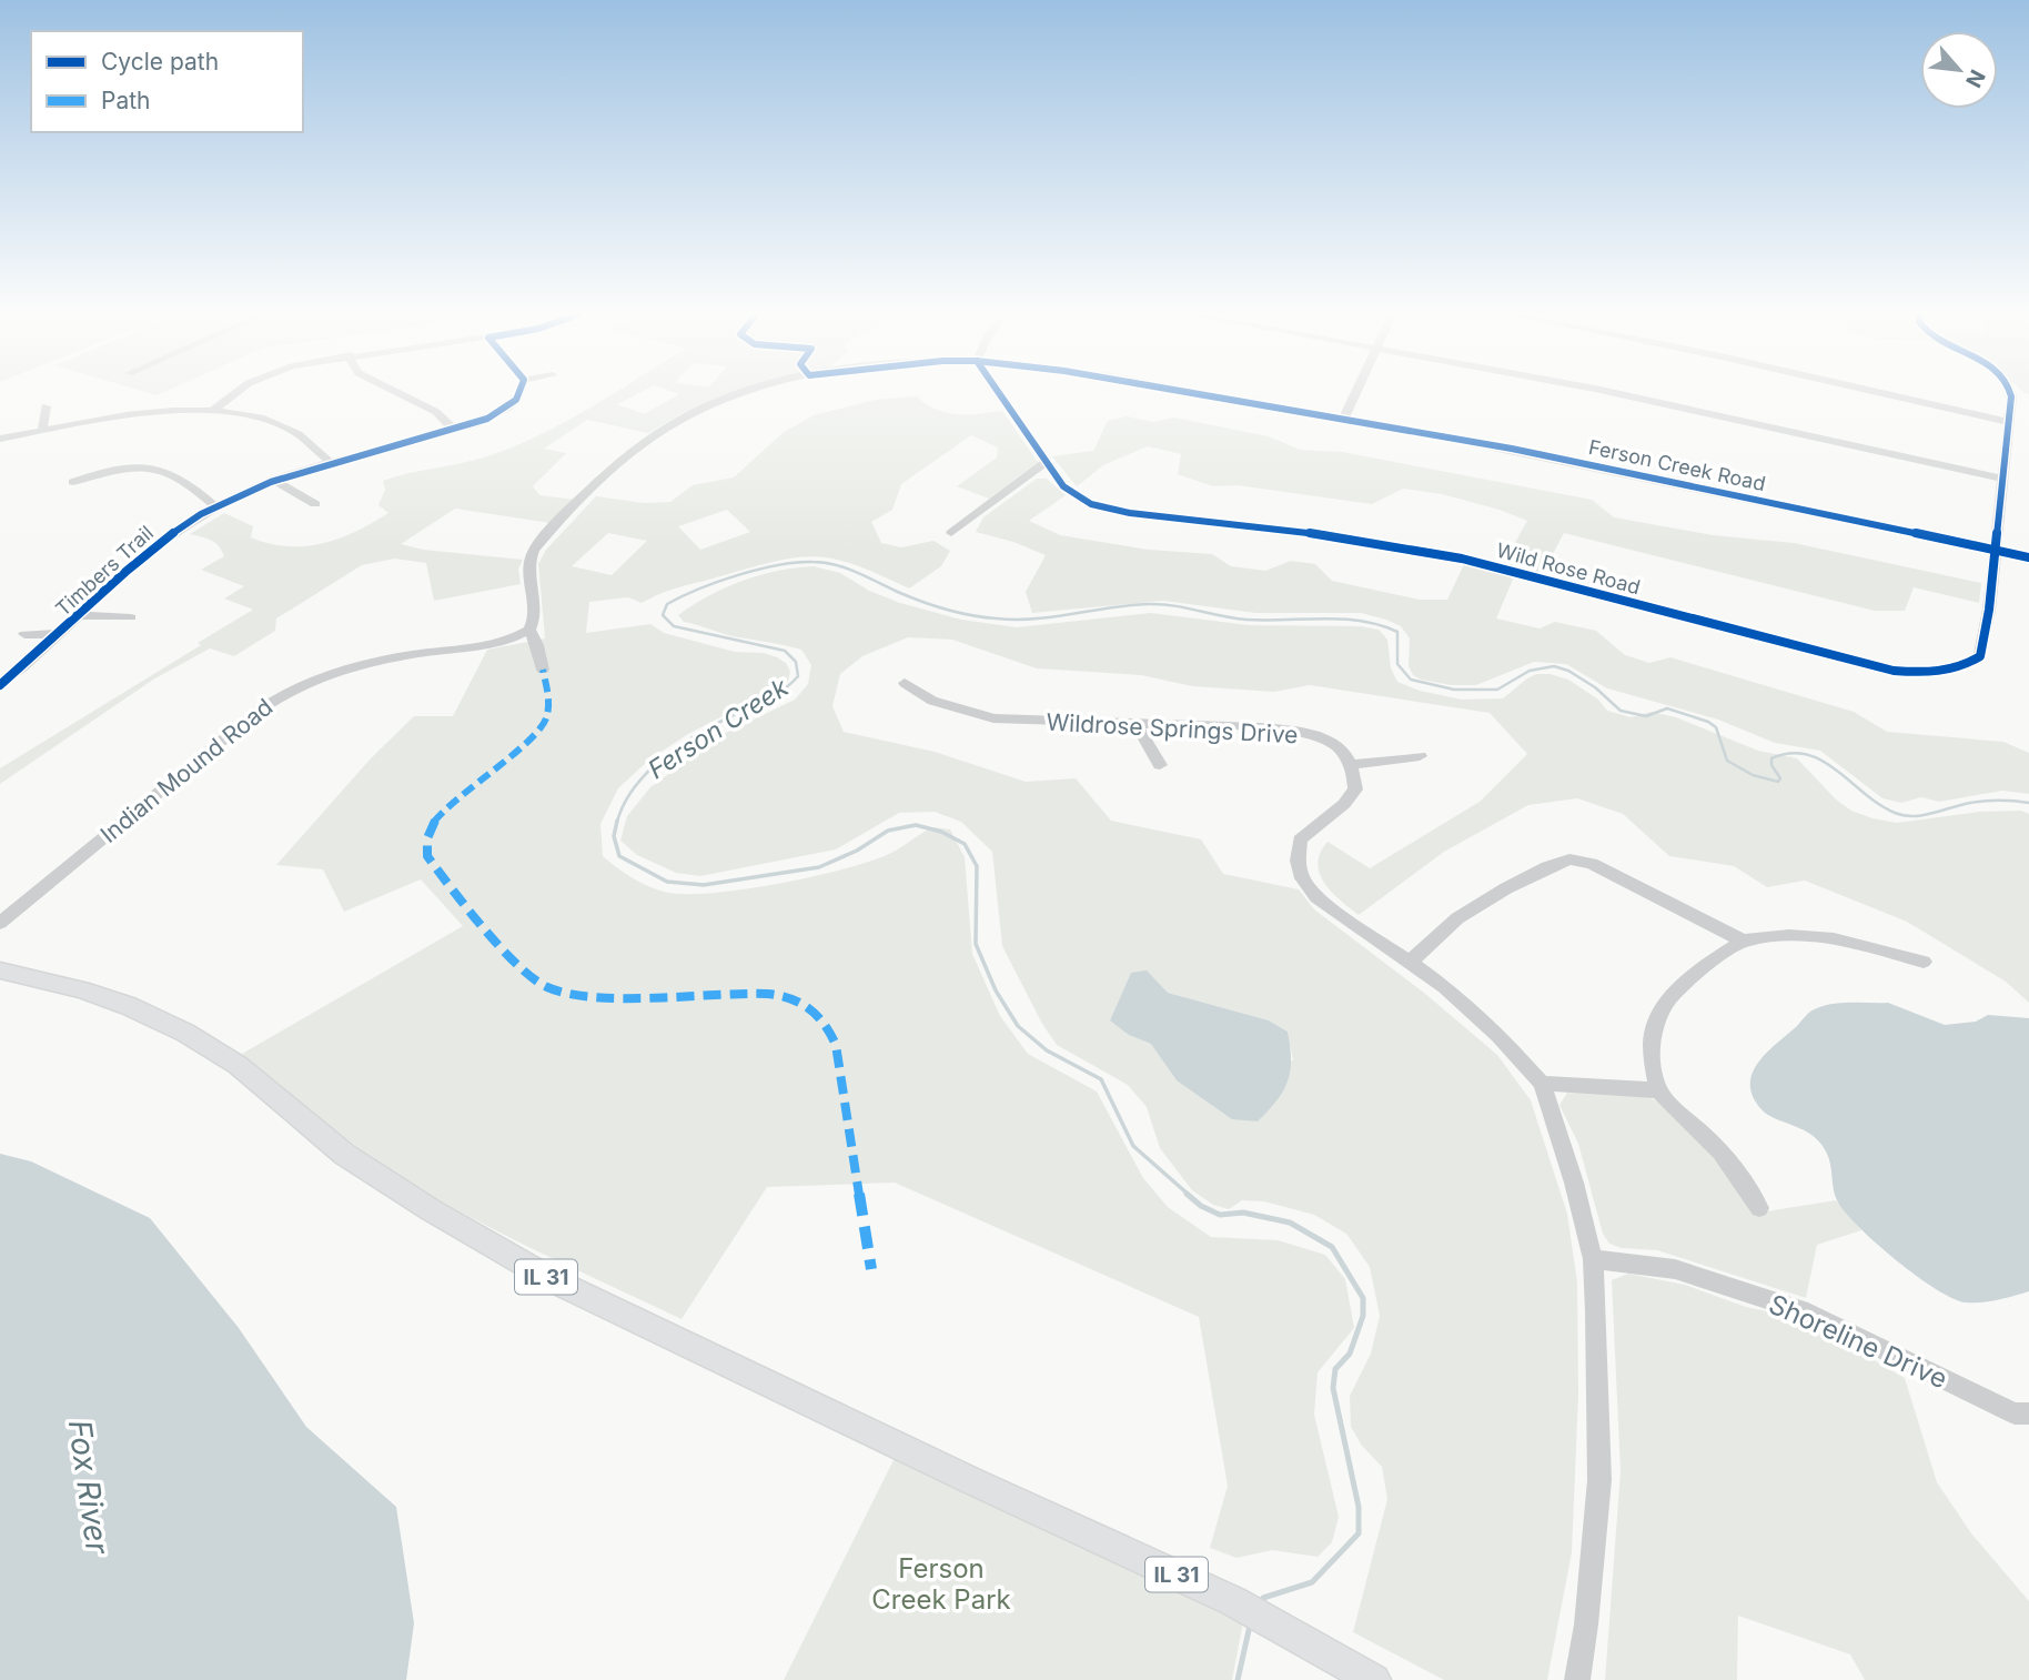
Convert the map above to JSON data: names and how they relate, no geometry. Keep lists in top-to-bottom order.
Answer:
{
  "streets": {
    "main road": ["IL 31"],
    "street": [
      "Ferson Creek Road",
      "Wild Rose Road",
      "Timbers Trail",
      "Wildrose Springs Drive",
      "Indian Mound Road",
      "Shoreline Drive"
    ]
  },
  "crossings": [
    ["Ferson Creek Road", "Wild Rose Road"],
    ["Ferson Creek Road", "Indian Mound Road"]
  ],
  "water": ["Ferson Creek", "Fox River"],
  "parks": ["Ferson Creek Park"],
  "legend": ["Cycle path", "Path"],
  "north": "bottom right"
}
